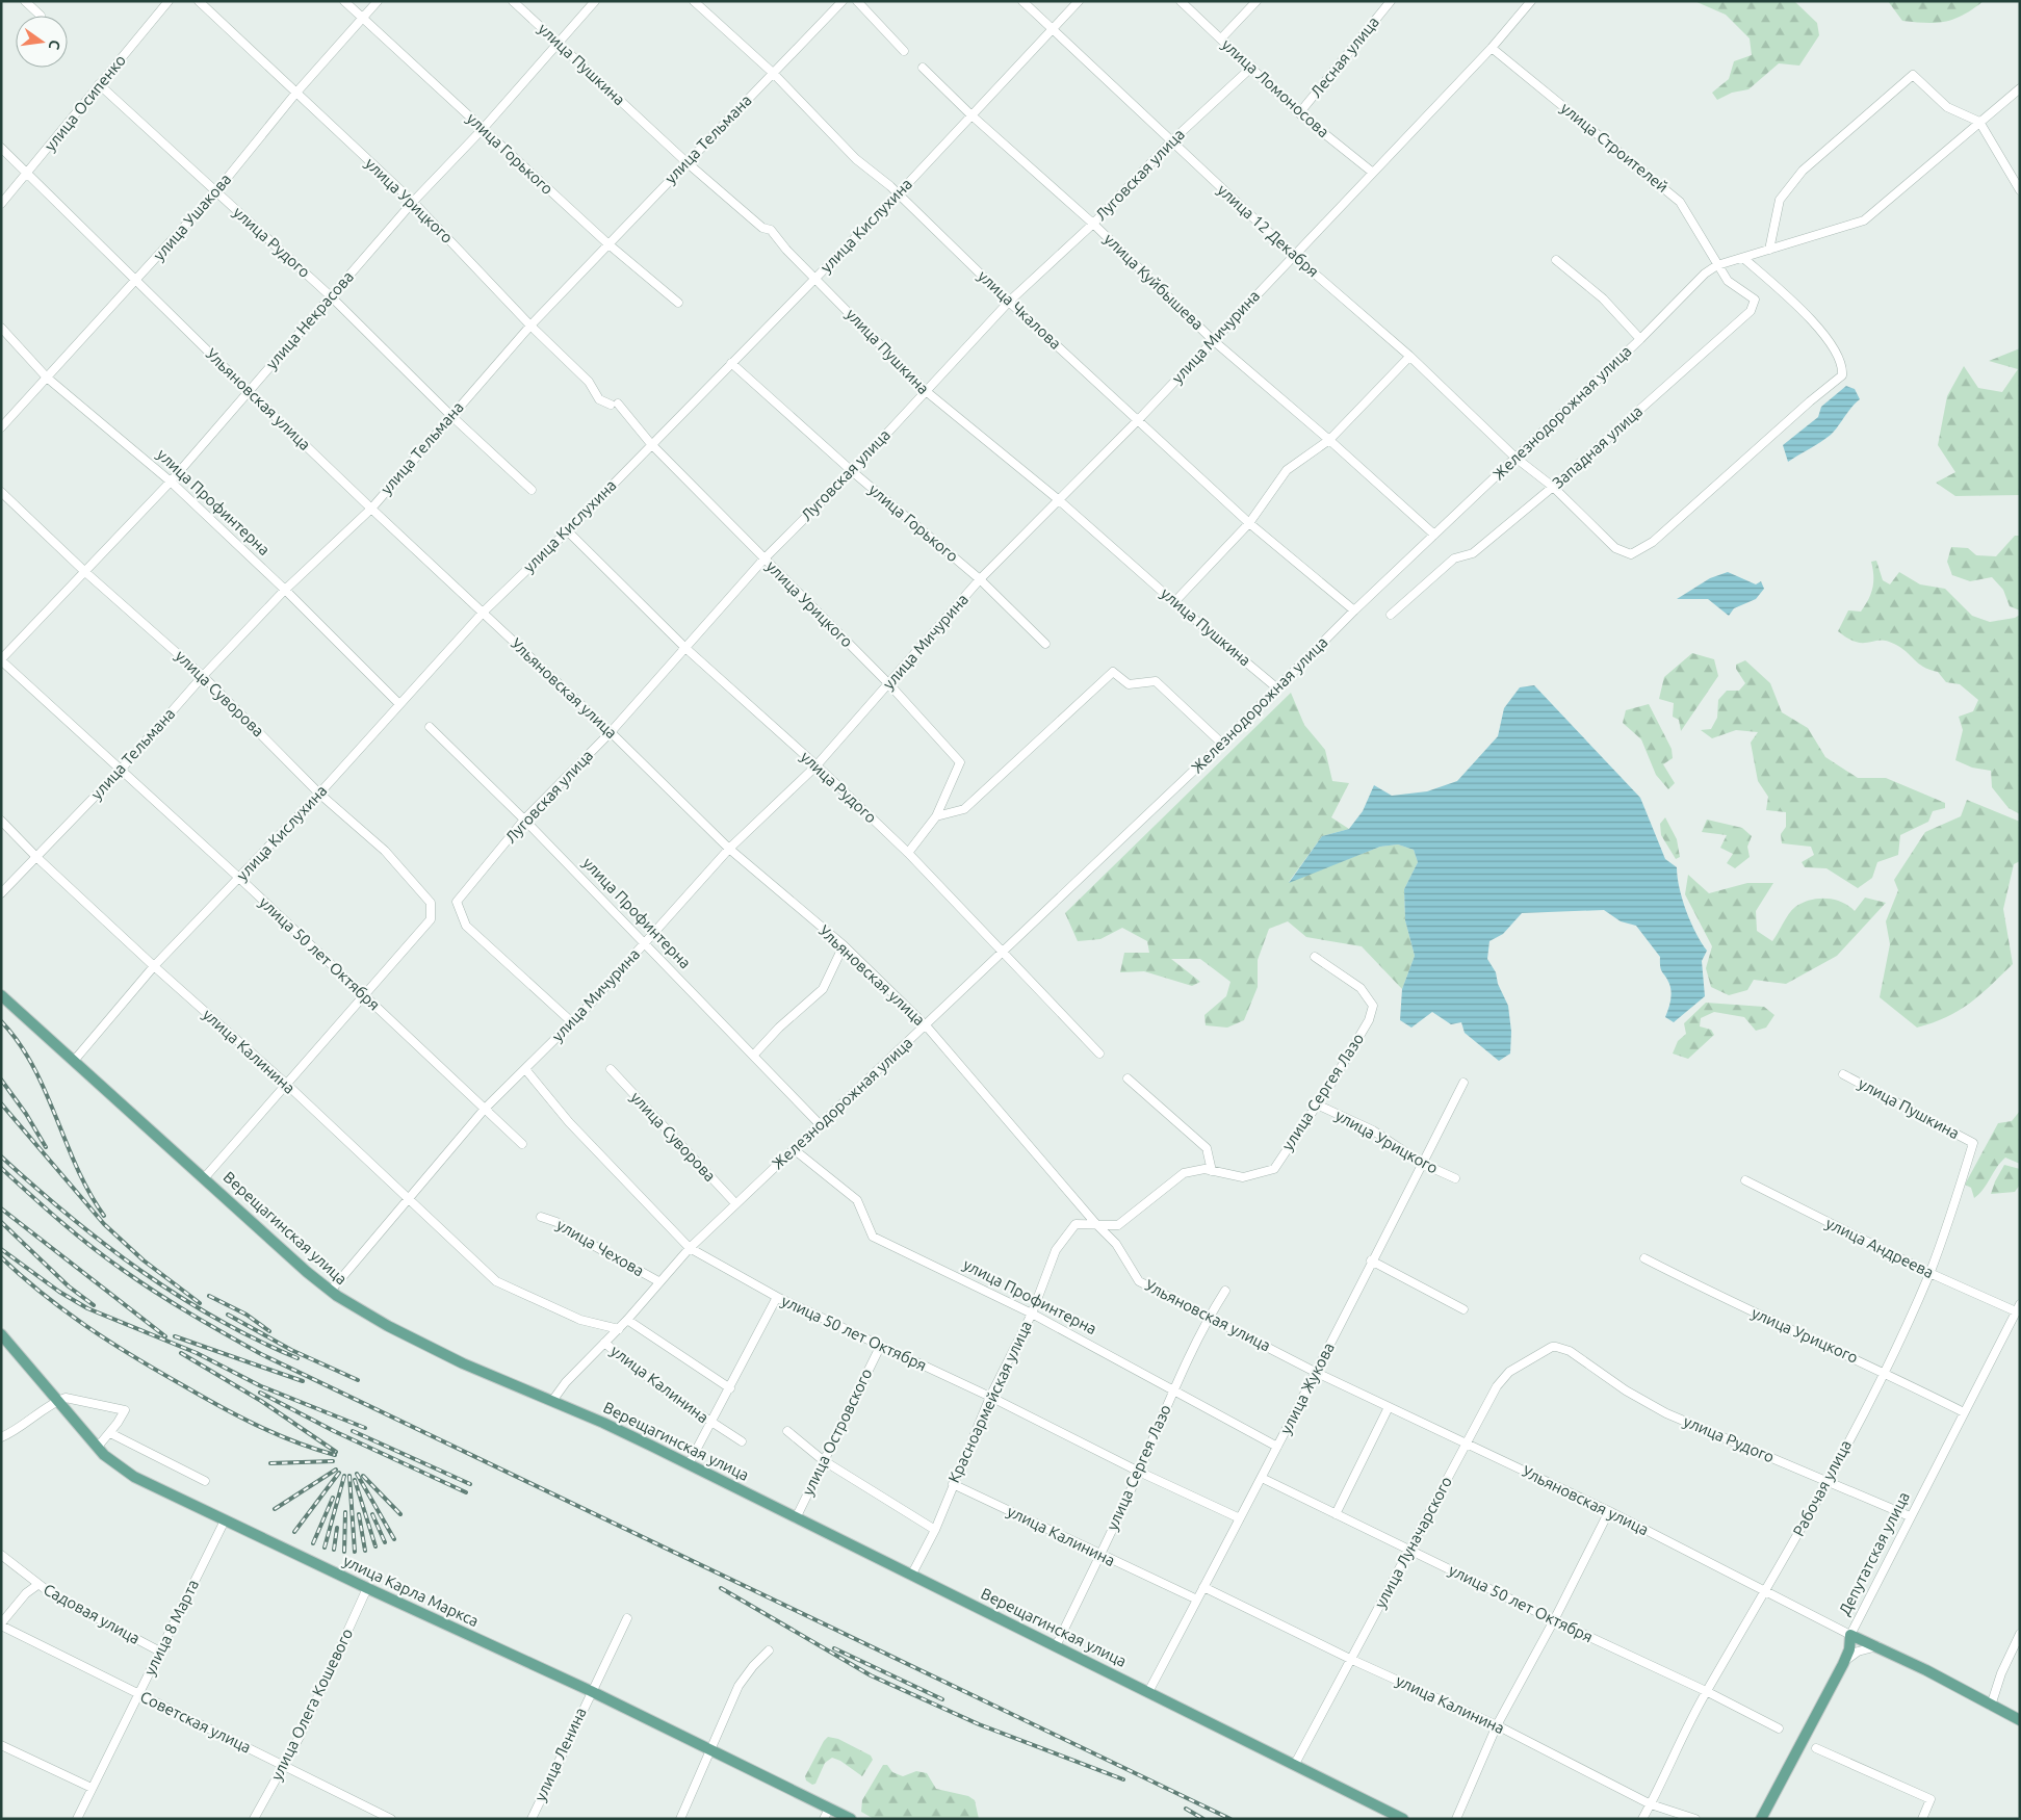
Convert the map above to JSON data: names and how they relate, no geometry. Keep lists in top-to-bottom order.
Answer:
{
  "streets": {
    "main road": ["Верещагинская улица", "Депутатская улица", "улица Карла Маркса"],
    "street": [
      "Лесная улица",
      "улица Пушкина",
      "улица Ломоносова",
      "улица Осипенко",
      "улица Тельмана",
      "улица Строителей",
      "улица Горького",
      "Луговская улица",
      "улица Урицкого",
      "улица Ушакова",
      "улица Кислухина",
      "улица 12 Декабря",
      "улица Рудого",
      "улица Куйбышева",
      "улица Чкалова",
      "улица Некрасова",
      "улица Мичурина",
      "Ульяновская улица",
      "Железнодорожная улица",
      "Западная улица",
      "улица Профинтерна",
      "улица Суворова",
      "улица 50 лет Октября",
      "улица Калинина",
      "улица Сергея Лазо",
      "улица Чехова",
      "улица Андреева",
      "улица Жукова",
      "Красноармейская улица",
      "улица Островского",
      "Рабочая улица",
      "улица Луначарского",
      "Садовая улица",
      "улица 8 Марта",
      "улица Олега Кошевого",
      "Советская улица",
      "улица Ленина"
    ]
  },
  "crossings": [
    ["Лесная улица", "улица Ломоносова"],
    ["улица Пушкина", "улица Тельмана"],
    ["улица Пушкина", "Луговская улица"],
    ["улица Пушкина", "улица Кислухина"],
    ["улица Пушкина", "улица Некрасова"],
    ["улица Пушкина", "улица Мичурина"],
    ["улица Пушкина", "Железнодорожная улица"],
    ["улица Пушкина", "Рабочая улица"],
    ["улица Ломоносова", "Луговская улица"],
    ["улица Ломоносова", "улица Мичурина"],
    ["улица Осипенко", "улица Рудого"],
    ["улица Осипенко", "Ульяновская улица"],
    ["улица Тельмана", "улица Горького"],
    ["улица Тельмана", "улица Урицкого"],
    ["улица Тельмана", "улица Рудого"],
    ["улица Тельмана", "улица Чкалова"],
    ["улица Тельмана", "Ульяновская улица"],
    ["улица Тельмана", "улица Профинтерна"],
    ["улица Тельмана", "улица Суворова"],
    ["улица Тельмана", "улица 50 лет Октября"],
    ["улица Тельмана", "улица Калинина"],
    ["улица Строителей", "улица Мичурина"],
    ["улица Строителей", "Железнодорожная улица"],
    ["улица Строителей", "Западная улица"],
    ["улица Горького", "Луговская улица"],
    ["улица Горького", "улица Ушакова"],
    ["улица Горького", "улица Кислухина"],
    ["улица Горького", "улица Некрасова"],
    ["улица Горького", "улица Мичурина"],
    ["Луговская улица", "улица Урицкого"],
    ["Луговская улица", "улица 12 Декабря"],
    ["Луговская улица", "улица Рудого"],
    ["Луговская улица", "улица Куйбышева"],
    ["Луговская улица", "улица Чкалова"],
    ["Луговская улица", "улица Мичурина"],
    ["Луговская улица", "Ульяновская улица"],
    ["Луговская улица", "улица Профинтерна"],
    ["улица Урицкого", "улица Ушакова"],
    ["улица Урицкого", "улица Кислухина"],
    ["улица Урицкого", "улица Некрасова"],
    ["улица Урицкого", "улица Мичурина"],
    ["улица Урицкого", "улица Сергея Лазо"],
    ["улица Урицкого", "улица Жукова"],
    ["улица Урицкого", "Рабочая улица"],
    ["улица Урицкого", "Депутатская улица"],
    ["улица Ушакова", "улица Рудого"],
    ["улица Ушакова", "Ульяновская улица"],
    ["улица Ушакова", "улица Профинтерна"],
    ["улица Кислухина", "улица 12 Декабря"],
    ["улица Кислухина", "улица Рудого"],
    ["улица Кислухина", "улица Куйбышева"],
    ["улица Кислухина", "улица Чкалова"],
    ["улица Кислухина", "Ульяновская улица"],
    ["улица Кислухина", "улица Профинтерна"],
    ["улица Кислухина", "улица Суворова"],
    ["улица Кислухина", "улица 50 лет Октября"],
    ["улица Кислухина", "улица Калинина"],
    ["улица Кислухина", "Верещагинская улица"],
    ["улица 12 Декабря", "улица Мичурина"],
    ["улица 12 Декабря", "Железнодорожная улица"],
    ["улица 12 Декабря", "Западная улица"],
    ["улица Рудого", "улица Некрасова"],
    ["улица Рудого", "улица Мичурина"],
    ["улица Рудого", "Железнодорожная улица"],
    ["улица Рудого", "Рабочая улица"],
    ["улица Рудого", "улица Луначарского"],
    ["улица Рудого", "Депутатская улица"],
    ["улица Куйбышева", "улица Мичурина"],
    ["улица Куйбышева", "Железнодорожная улица"],
    ["улица Чкалова", "улица Мичурина"],
    ["улица Чкалова", "Железнодорожная улица"],
    ["улица Некрасова", "Ульяновская улица"],
    ["улица Некрасова", "улица Профинтерна"],
    ["улица Некрасова", "улица Суворова"],
    ["улица Некрасова", "улица 50 лет Октября"],
    ["улица Мичурина", "Ульяновская улица"],
    ["улица Мичурина", "улица Профинтерна"],
    ["улица Мичурина", "улица 50 лет Октября"],
    ["улица Мичурина", "улица Калинина"],
    ["улица Мичурина", "Верещагинская улица"],
    ["Ульяновская улица", "Железнодорожная улица"],
    ["Ульяновская улица", "улица Сергея Лазо"],
    ["Ульяновская улица", "улица Жукова"],
    ["Ульяновская улица", "Красноармейская улица"],
    ["Ульяновская улица", "Рабочая улица"],
    ["Ульяновская улица", "улица Луначарского"],
    ["Ульяновская улица", "Депутатская улица"],
    ["Железнодорожная улица", "Западная улица"],
    ["Железнодорожная улица", "улица Профинтерна"],
    ["Железнодорожная улица", "улица Суворова"],
    ["Железнодорожная улица", "улица 50 лет Октября"],
    ["Железнодорожная улица", "улица Калинина"],
    ["Железнодорожная улица", "Верещагинская улица"],
    ["Железнодорожная улица", "улица Чехова"],
    ["улица Профинтерна", "улица Сергея Лазо"],
    ["улица Профинтерна", "улица Жукова"],
    ["улица Профинтерна", "Красноармейская улица"],
    ["улица Суворова", "улица 50 лет Октября"],
    ["улица 50 лет Октября", "улица Сергея Лазо"],
    ["улица 50 лет Октября", "улица Жукова"],
    ["улица 50 лет Октября", "Красноармейская улица"],
    ["улица 50 лет Октября", "улица Островского"],
    ["улица 50 лет Октября", "Рабочая улица"],
    ["улица 50 лет Октября", "улица Луначарского"],
    ["улица Калинина", "улица Сергея Лазо"],
    ["улица Калинина", "улица Жукова"],
    ["улица Калинина", "Красноармейская улица"],
    ["улица Калинина", "Рабочая улица"],
    ["улица Калинина", "улица Луначарского"],
    ["улица Сергея Лазо", "Верещагинская улица"],
    ["улица Сергея Лазо", "Красноармейская улица"],
    ["Верещагинская улица", "улица Жукова"],
    ["Верещагинская улица", "Красноармейская улица"],
    ["Верещагинская улица", "улица Островского"],
    ["Верещагинская улица", "улица Луначарского"],
    ["улица Андреева", "Рабочая улица"],
    ["улица Андреева", "Депутатская улица"],
    ["улица Карла Маркса", "улица 8 Марта"],
    ["улица Карла Маркса", "улица Олега Кошевого"],
    ["улица Карла Маркса", "улица Ленина"],
    ["Садовая улица", "улица 8 Марта"],
    ["улица 8 Марта", "Советская улица"],
    ["улица Олега Кошевого", "Советская улица"]
  ],
  "north": "right"
}
